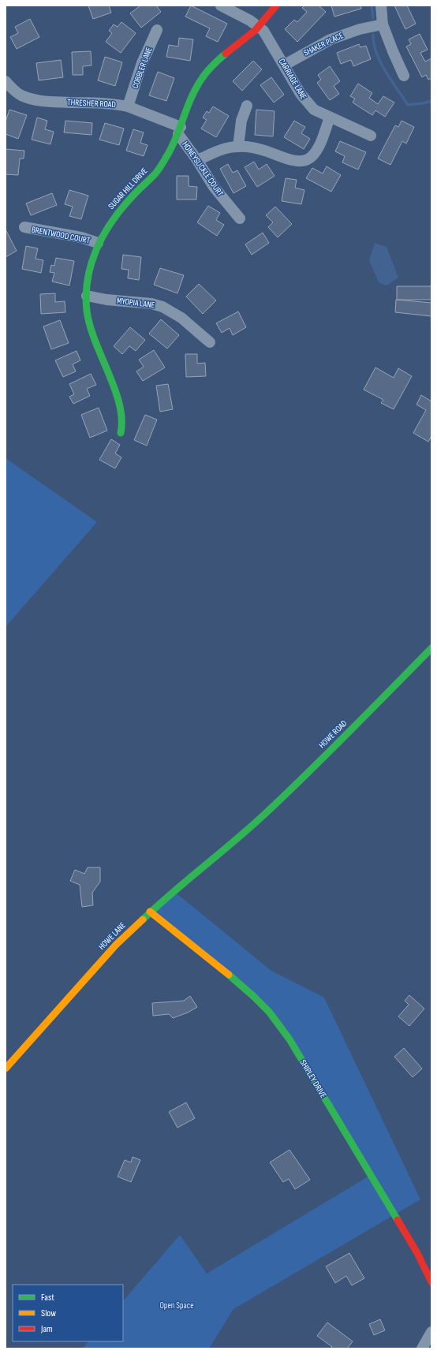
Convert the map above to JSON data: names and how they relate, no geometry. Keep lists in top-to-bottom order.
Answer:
{
  "streets": {
    "street": [
      "SHAKER PLACE",
      "COBBLER LANE",
      "CARRIAGE LANE",
      "THRESHER ROAD",
      "HONEYSUCKLE COURT",
      "SUGAR HILL DRIVE",
      "BRENTWOOD COURT",
      "MYOPIA LANE",
      "HOWE ROAD",
      "HOWE LANE",
      "SHIPLEY DRIVE"
    ]
  },
  "crossings": [
    ["SHAKER PLACE", "CARRIAGE LANE"],
    ["COBBLER LANE", "THRESHER ROAD"],
    ["CARRIAGE LANE", "SUGAR HILL DRIVE"],
    ["THRESHER ROAD", "HONEYSUCKLE COURT"],
    ["THRESHER ROAD", "SUGAR HILL DRIVE"],
    ["HONEYSUCKLE COURT", "SUGAR HILL DRIVE"],
    ["SUGAR HILL DRIVE", "BRENTWOOD COURT"],
    ["SUGAR HILL DRIVE", "MYOPIA LANE"],
    ["HOWE ROAD", "HOWE LANE"],
    ["HOWE LANE", "SHIPLEY DRIVE"]
  ],
  "parks": ["Open Space"],
  "legend": ["Fast", "Slow", "Jam"]
}
